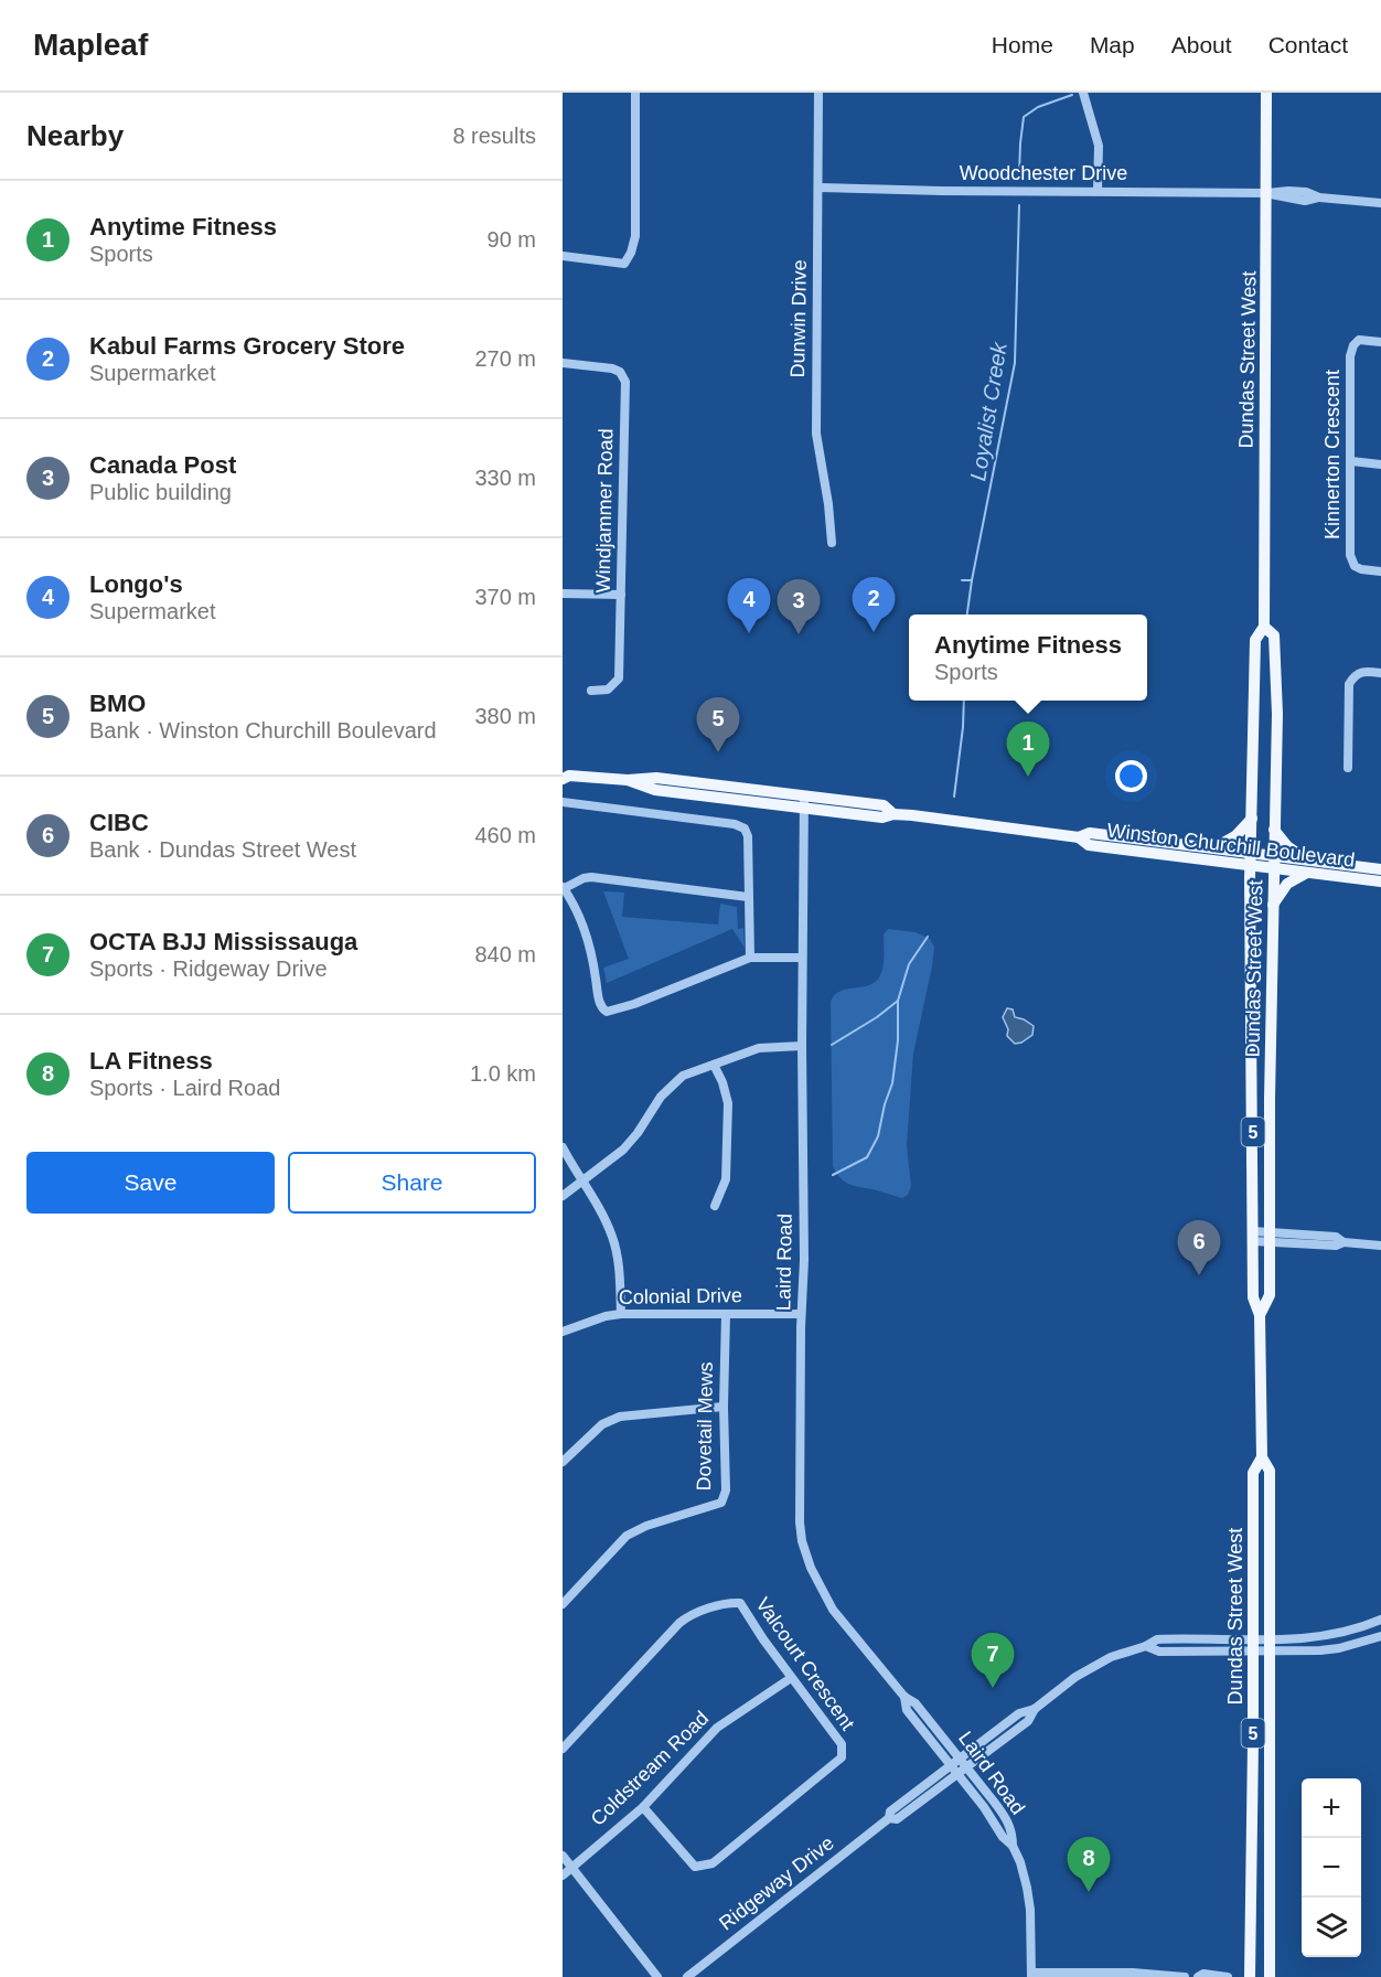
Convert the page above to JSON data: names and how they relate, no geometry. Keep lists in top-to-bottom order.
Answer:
{
  "streets": {
    "main road": ["Dundas Street West", "Winston Churchill Boulevard", "5"],
    "street": [
      "Woodchester Drive",
      "Dunwin Drive",
      "Kinnerton Crescent",
      "Windjammer Road",
      "Laird Road",
      "Colonial Drive",
      "Dovetail Mews",
      "Valcourt Crescent",
      "Coldstream Road",
      "Ridgeway Drive"
    ]
  },
  "crossings": [
    ["Woodchester Drive", "Dunwin Drive"],
    ["Woodchester Drive", "Dundas Street West"],
    ["Dundas Street West", "Winston Churchill Boulevard"],
    ["Dundas Street West", "Ridgeway Drive"],
    ["Winston Churchill Boulevard", "Laird Road"],
    ["Laird Road", "Colonial Drive"],
    ["Laird Road", "Ridgeway Drive"],
    ["Colonial Drive", "Dovetail Mews"],
    ["Valcourt Crescent", "Coldstream Road"]
  ],
  "water": ["Loyalist Creek"],
  "page": {
    "header": "Mapleaf",
    "nav": [
      "Home",
      "Map",
      "About",
      "Contact"
    ],
    "heading": ["Nearby", "8 results"],
    "list": [
      {
        "mark": "1",
        "name": "Anytime Fitness",
        "note": "Sports",
        "value": "90 m"
      },
      {
        "mark": "2",
        "name": "Kabul Farms Grocery Store",
        "note": "Supermarket",
        "value": "270 m"
      },
      {
        "mark": "3",
        "name": "Canada Post",
        "note": "Public building",
        "value": "330 m"
      },
      {
        "mark": "4",
        "name": "Longo's",
        "note": "Supermarket",
        "value": "370 m"
      },
      {
        "mark": "5",
        "name": "BMO",
        "note": "Bank · Winston Churchill Boulevard",
        "value": "380 m"
      },
      {
        "mark": "6",
        "name": "CIBC",
        "note": "Bank · Dundas Street West",
        "value": "460 m"
      },
      {
        "mark": "7",
        "name": "OCTA BJJ Mississauga",
        "note": "Sports · Ridgeway Drive",
        "value": "840 m"
      },
      {
        "mark": "8",
        "name": "LA Fitness",
        "note": "Sports · Laird Road",
        "value": "1.0 km"
      }
    ],
    "pins": [
      "2",
      "4",
      "3",
      "5",
      "1",
      "6",
      "7",
      "8"
    ],
    "popup": ["Anytime Fitness", "Sports"],
    "buttons": ["Save", "Share"],
    "map_buttons": ["+", "−"]
  }
}
